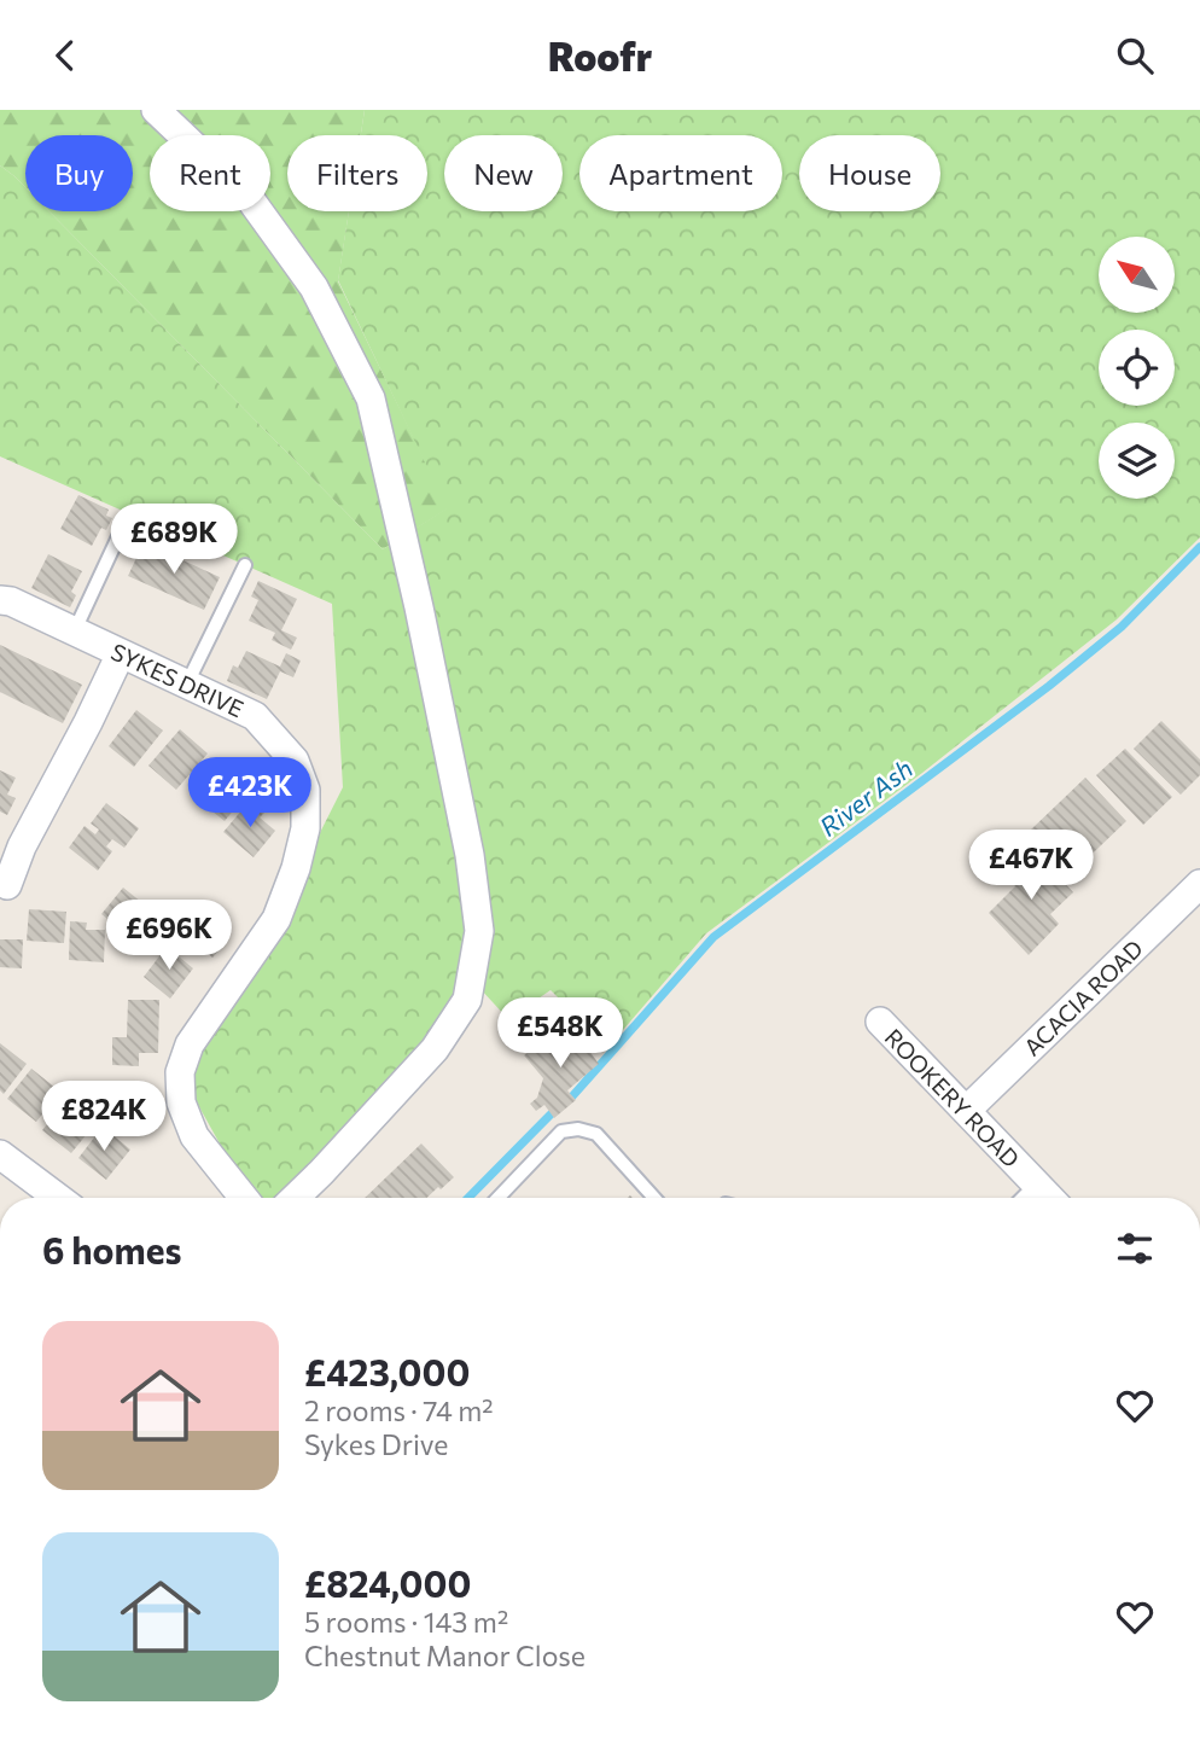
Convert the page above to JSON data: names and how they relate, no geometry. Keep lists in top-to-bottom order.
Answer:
{
  "streets": {
    "street": ["SYKES DRIVE", "ACACIA ROAD", "ROOKERY ROAD"]
  },
  "crossings": [
    ["ACACIA ROAD", "ROOKERY ROAD"]
  ],
  "water": ["River Ash"],
  "north": "top left",
  "page": {
    "header": "Roofr",
    "chip": [
      "Buy",
      "Rent",
      "Filters",
      "New",
      "Apartment",
      "House"
    ],
    "price": [
      "£689K",
      "£423K",
      "£467K",
      "£696K",
      "£548K",
      "£824K"
    ],
    "heading": "6 homes",
    "list": [
      {
        "name": "£423,000",
        "note": "2 rooms · 74 m² · Sykes Drive"
      },
      {
        "name": "£824,000",
        "note": "5 rooms · 143 m² · Chestnut Manor Close"
      }
    ]
  }
}
